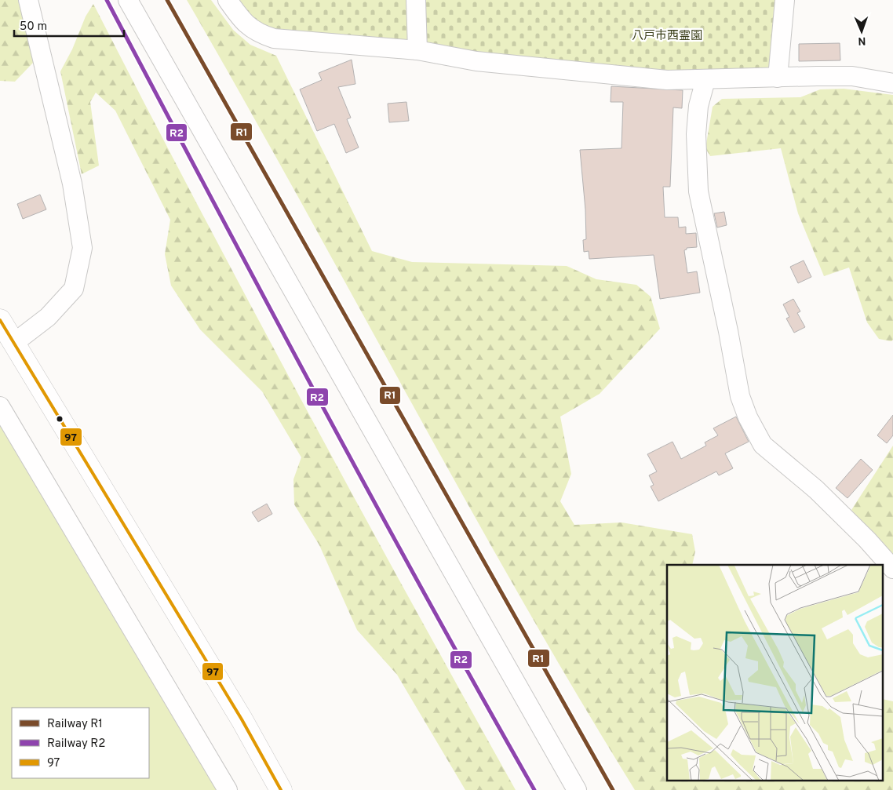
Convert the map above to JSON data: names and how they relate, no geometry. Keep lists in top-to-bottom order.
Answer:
{
  "parks": ["八戸市西霊園"],
  "lines": ["rail line R1", "rail line R2", "transit line 97"],
  "legend": ["Railway R1", "Railway R2", "97"],
  "scale_bar": "50 m",
  "north": "bottom"
}
